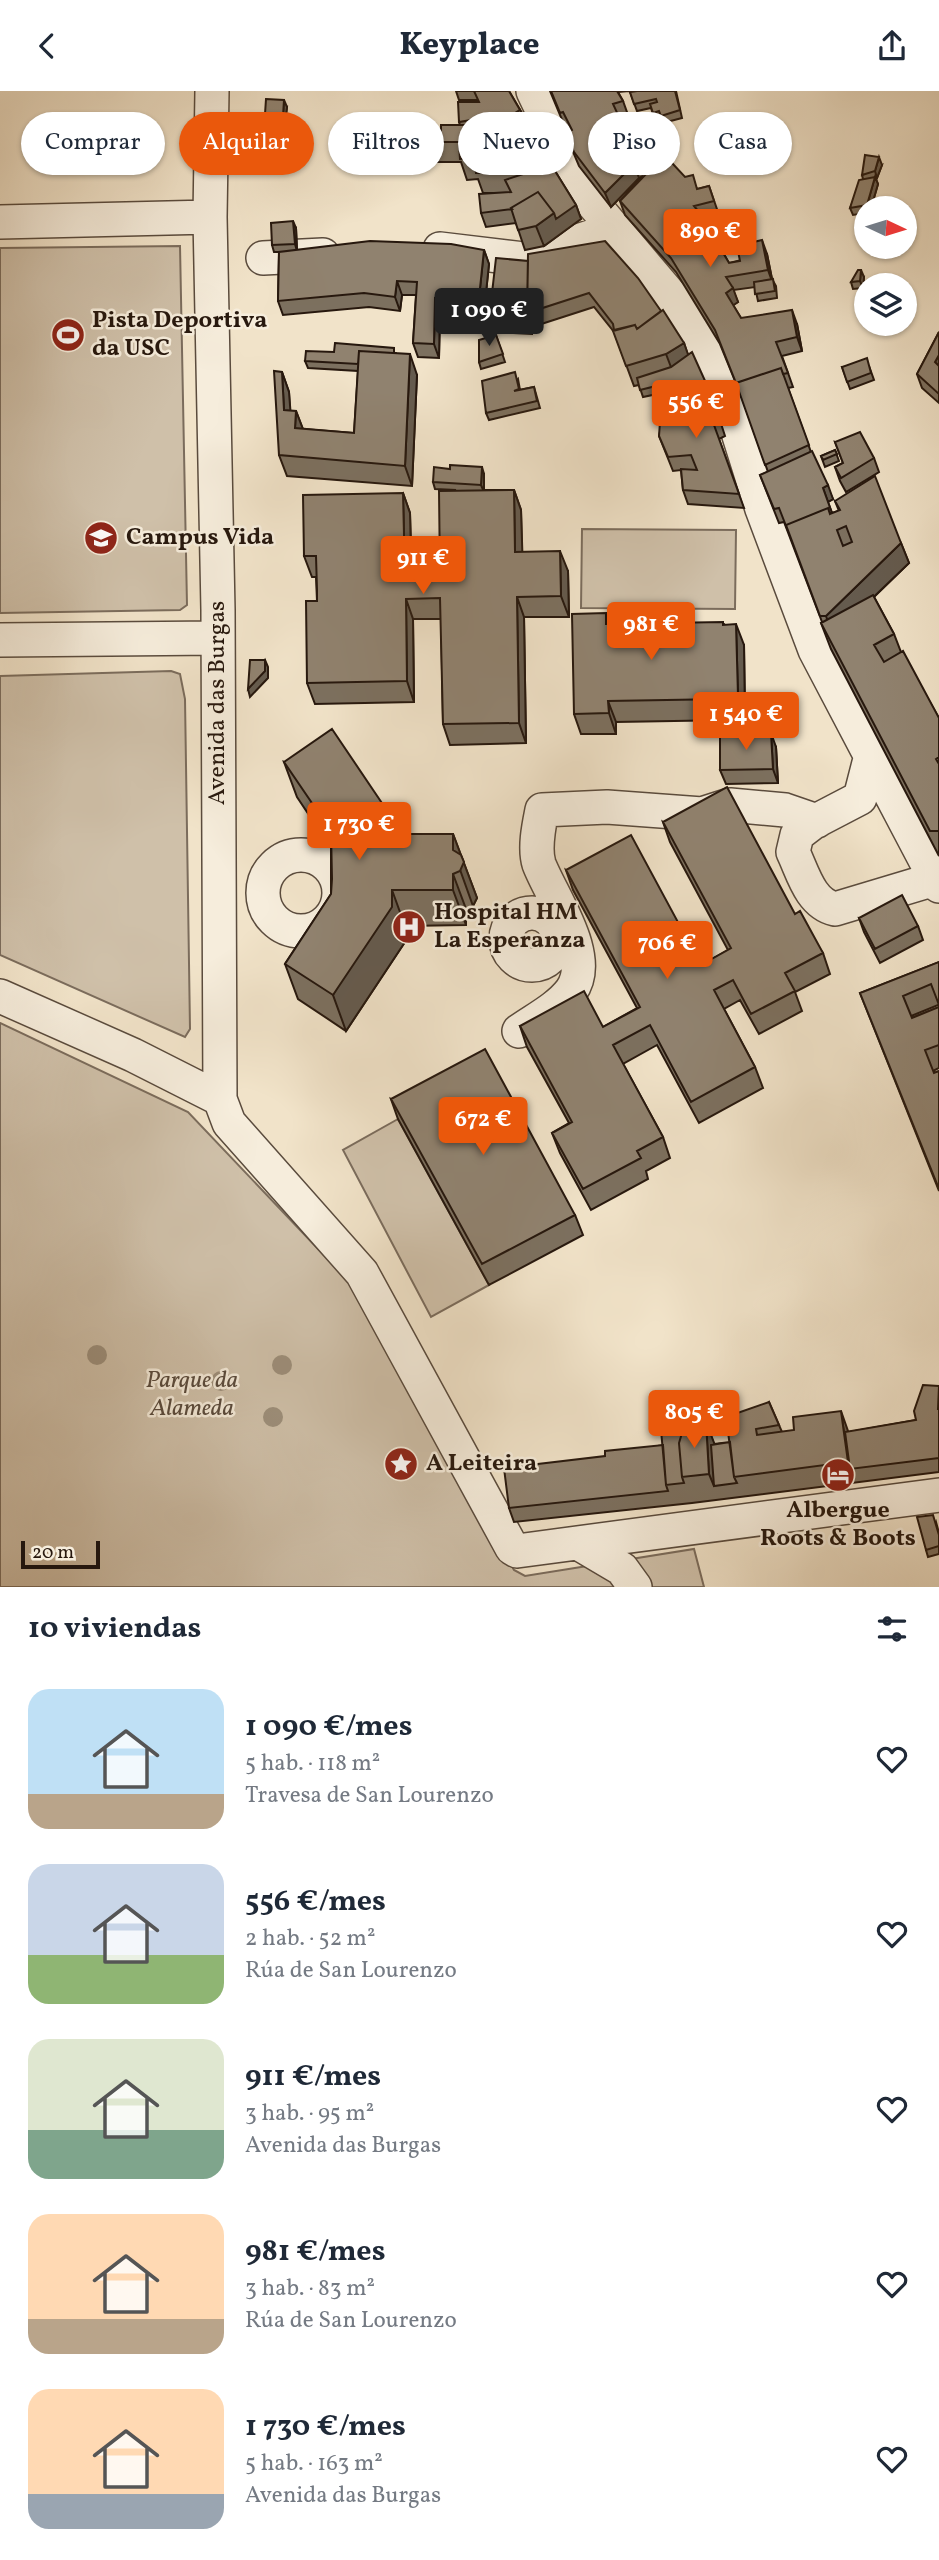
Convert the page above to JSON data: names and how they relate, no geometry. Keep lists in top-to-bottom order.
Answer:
{
  "streets": {
    "street": ["Avenida das Burgas"]
  },
  "parks": ["Parque da Alameda"],
  "places": {
    "sports": ["Pista Deportiva da USC"],
    "school or university": ["Campus Vida"],
    "hospital": ["Hospital HM La Esperanza"],
    "place": ["A Leiteira"],
    "hotel": ["Albergue Roots & Boots"]
  },
  "scale_bar": "20 m",
  "north": "right",
  "page": {
    "header": "Keyplace",
    "chip": [
      "Comprar",
      "Alquilar",
      "Filtros",
      "Nuevo",
      "Piso",
      "Casa"
    ],
    "price": [
      "890 €",
      "1 090 €",
      "556 €",
      "911 €",
      "981 €",
      "1 540 €",
      "1 730 €",
      "706 €",
      "672 €",
      "805 €"
    ],
    "scale": "20 m",
    "heading": "10 viviendas",
    "list": [
      {
        "name": "1 090 €/mes",
        "note": "5 hab. · 118 m² · Travesa de San Lourenzo"
      },
      {
        "name": "556 €/mes",
        "note": "2 hab. · 52 m² · Rúa de San Lourenzo"
      },
      {
        "name": "911 €/mes",
        "note": "3 hab. · 95 m² · Avenida das Burgas"
      },
      {
        "name": "981 €/mes",
        "note": "3 hab. · 83 m² · Rúa de San Lourenzo"
      },
      {
        "name": "1 730 €/mes",
        "note": "5 hab. · 163 m² · Avenida das Burgas"
      }
    ]
  }
}
